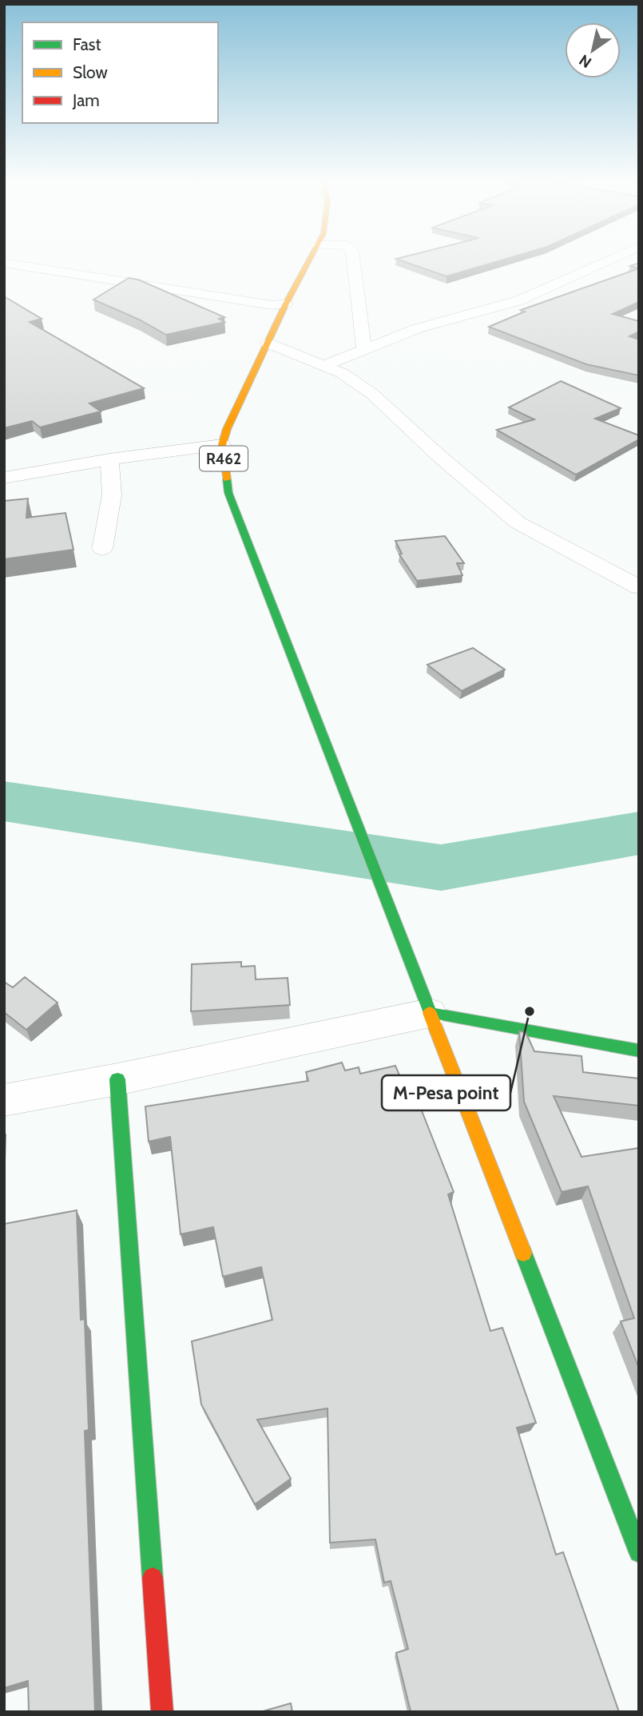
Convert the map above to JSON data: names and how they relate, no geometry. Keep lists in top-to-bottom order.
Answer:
{
  "streets": {
    "main road": ["R462"]
  },
  "places": ["M-Pesa point"],
  "legend": ["Fast", "Slow", "Jam"],
  "north": "bottom left"
}
